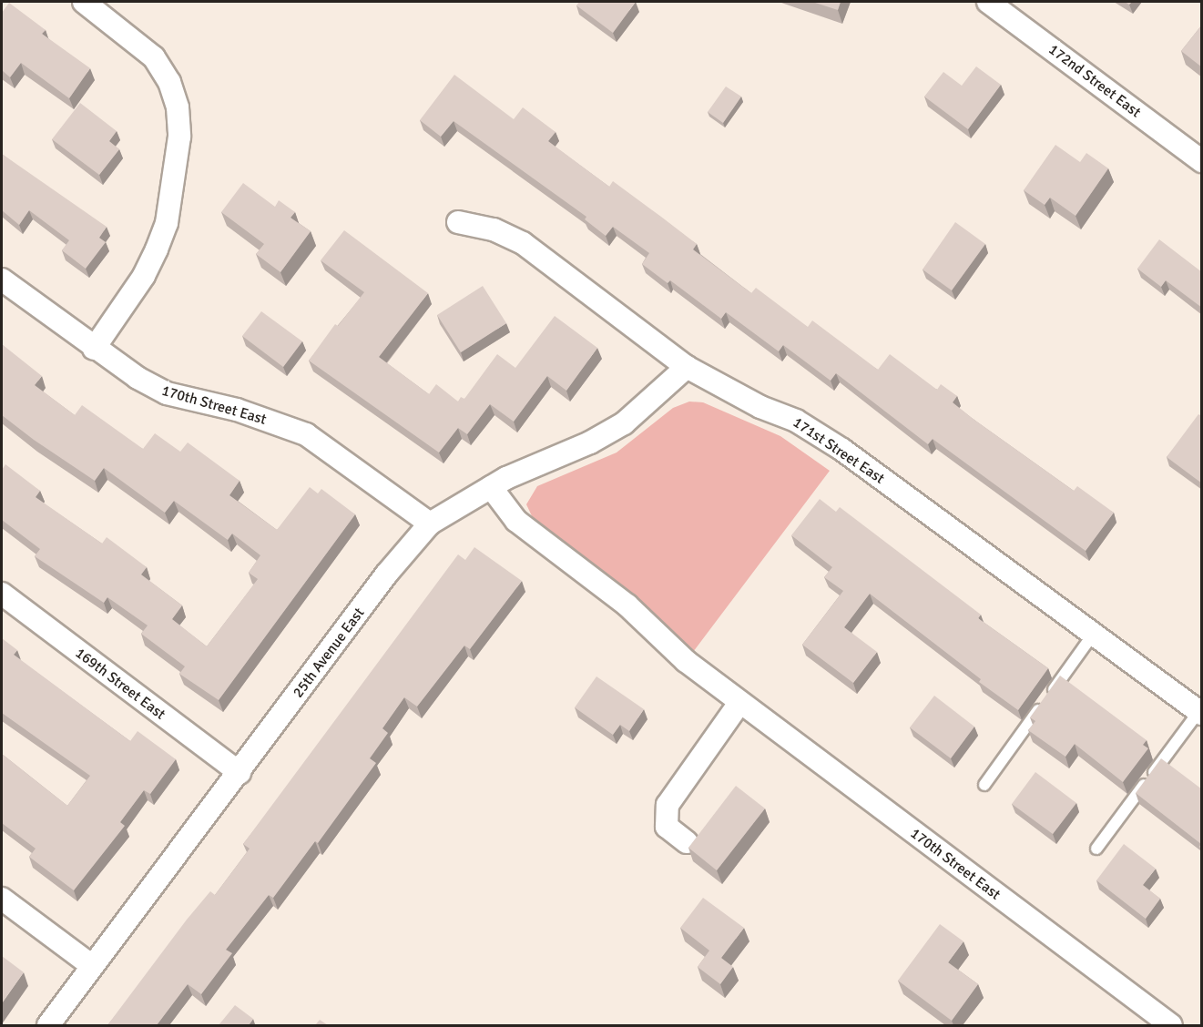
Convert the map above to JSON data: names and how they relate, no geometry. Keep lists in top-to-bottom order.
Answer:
{
  "streets": {
    "street": [
      "172nd Street East",
      "170th Street East",
      "171st Street East",
      "25th Avenue East",
      "169th Street East"
    ]
  },
  "crossings": [
    ["170th Street East", "25th Avenue East"],
    ["171st Street East", "25th Avenue East"],
    ["25th Avenue East", "169th Street East"]
  ]
}
